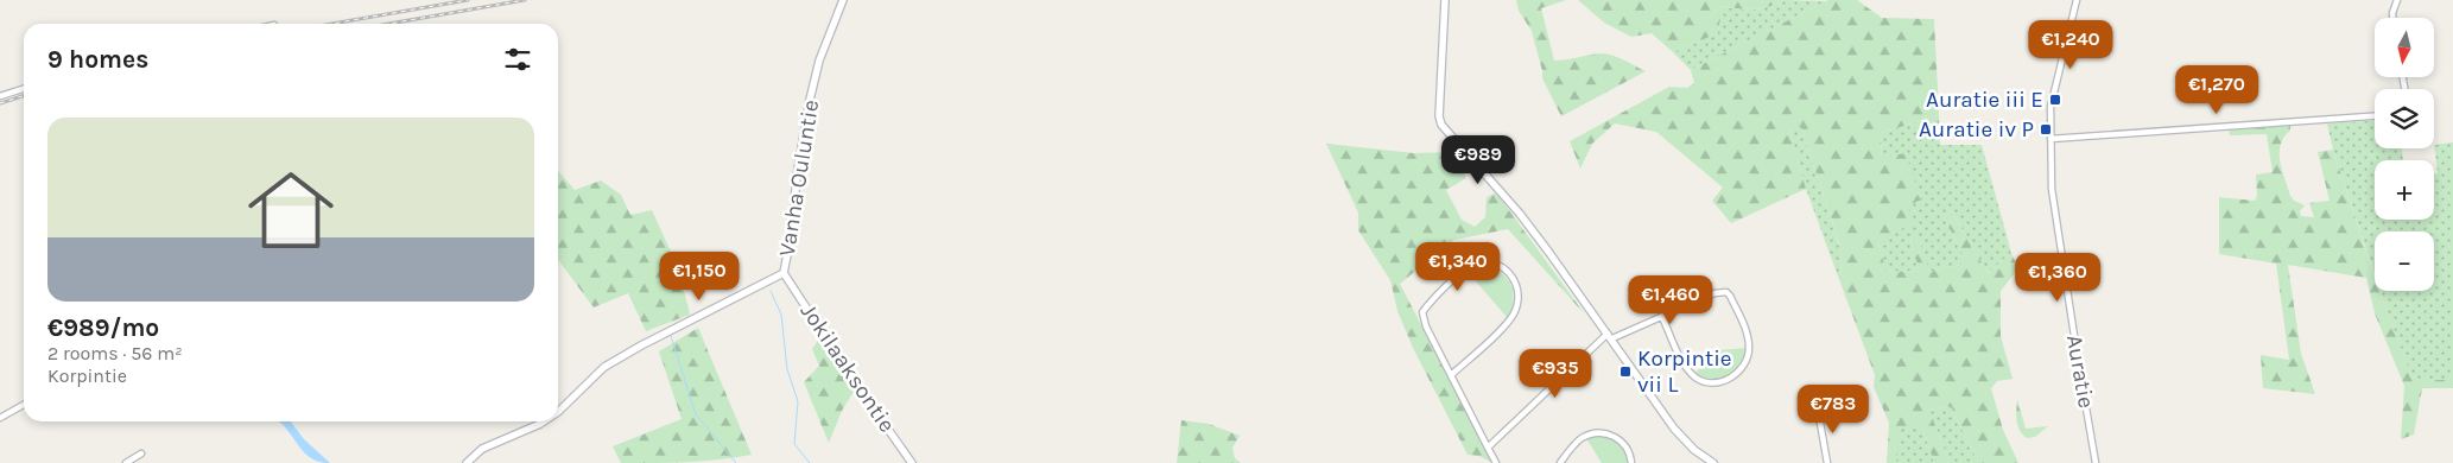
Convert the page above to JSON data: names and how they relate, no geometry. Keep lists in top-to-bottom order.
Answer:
{
  "streets": {
    "street": ["Vanha Ouluntie", "Jokilaaksontie", "Auratie"]
  },
  "crossings": [
    ["Vanha Ouluntie", "Jokilaaksontie"]
  ],
  "places": {
    "transit": ["Auratie iii E", "Auratie iv P", "Korpintie vii L"]
  },
  "north": "bottom",
  "page": {
    "map_buttons": ["+", "−"],
    "price": [
      "€1,240",
      "€1,270",
      "€989",
      "€1,340",
      "€1,150",
      "€1,360",
      "€1,460",
      "€935",
      "€783"
    ],
    "heading": "9 homes",
    "list": [
      {
        "name": "€989/mo",
        "note": "2 rooms · 56 m² · Korpintie"
      }
    ]
  }
}
